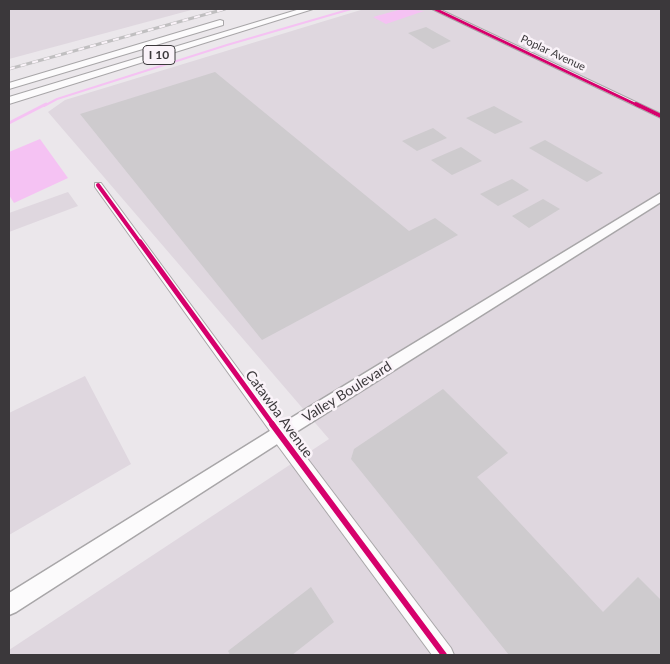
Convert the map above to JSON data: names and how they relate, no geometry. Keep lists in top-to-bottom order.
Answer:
{
  "streets": {
    "highway": ["I 10"],
    "main road": ["Valley Boulevard"],
    "street": ["Poplar Avenue", "Catawba Avenue"]
  },
  "crossings": [
    ["Valley Boulevard", "Catawba Avenue"]
  ]
}
